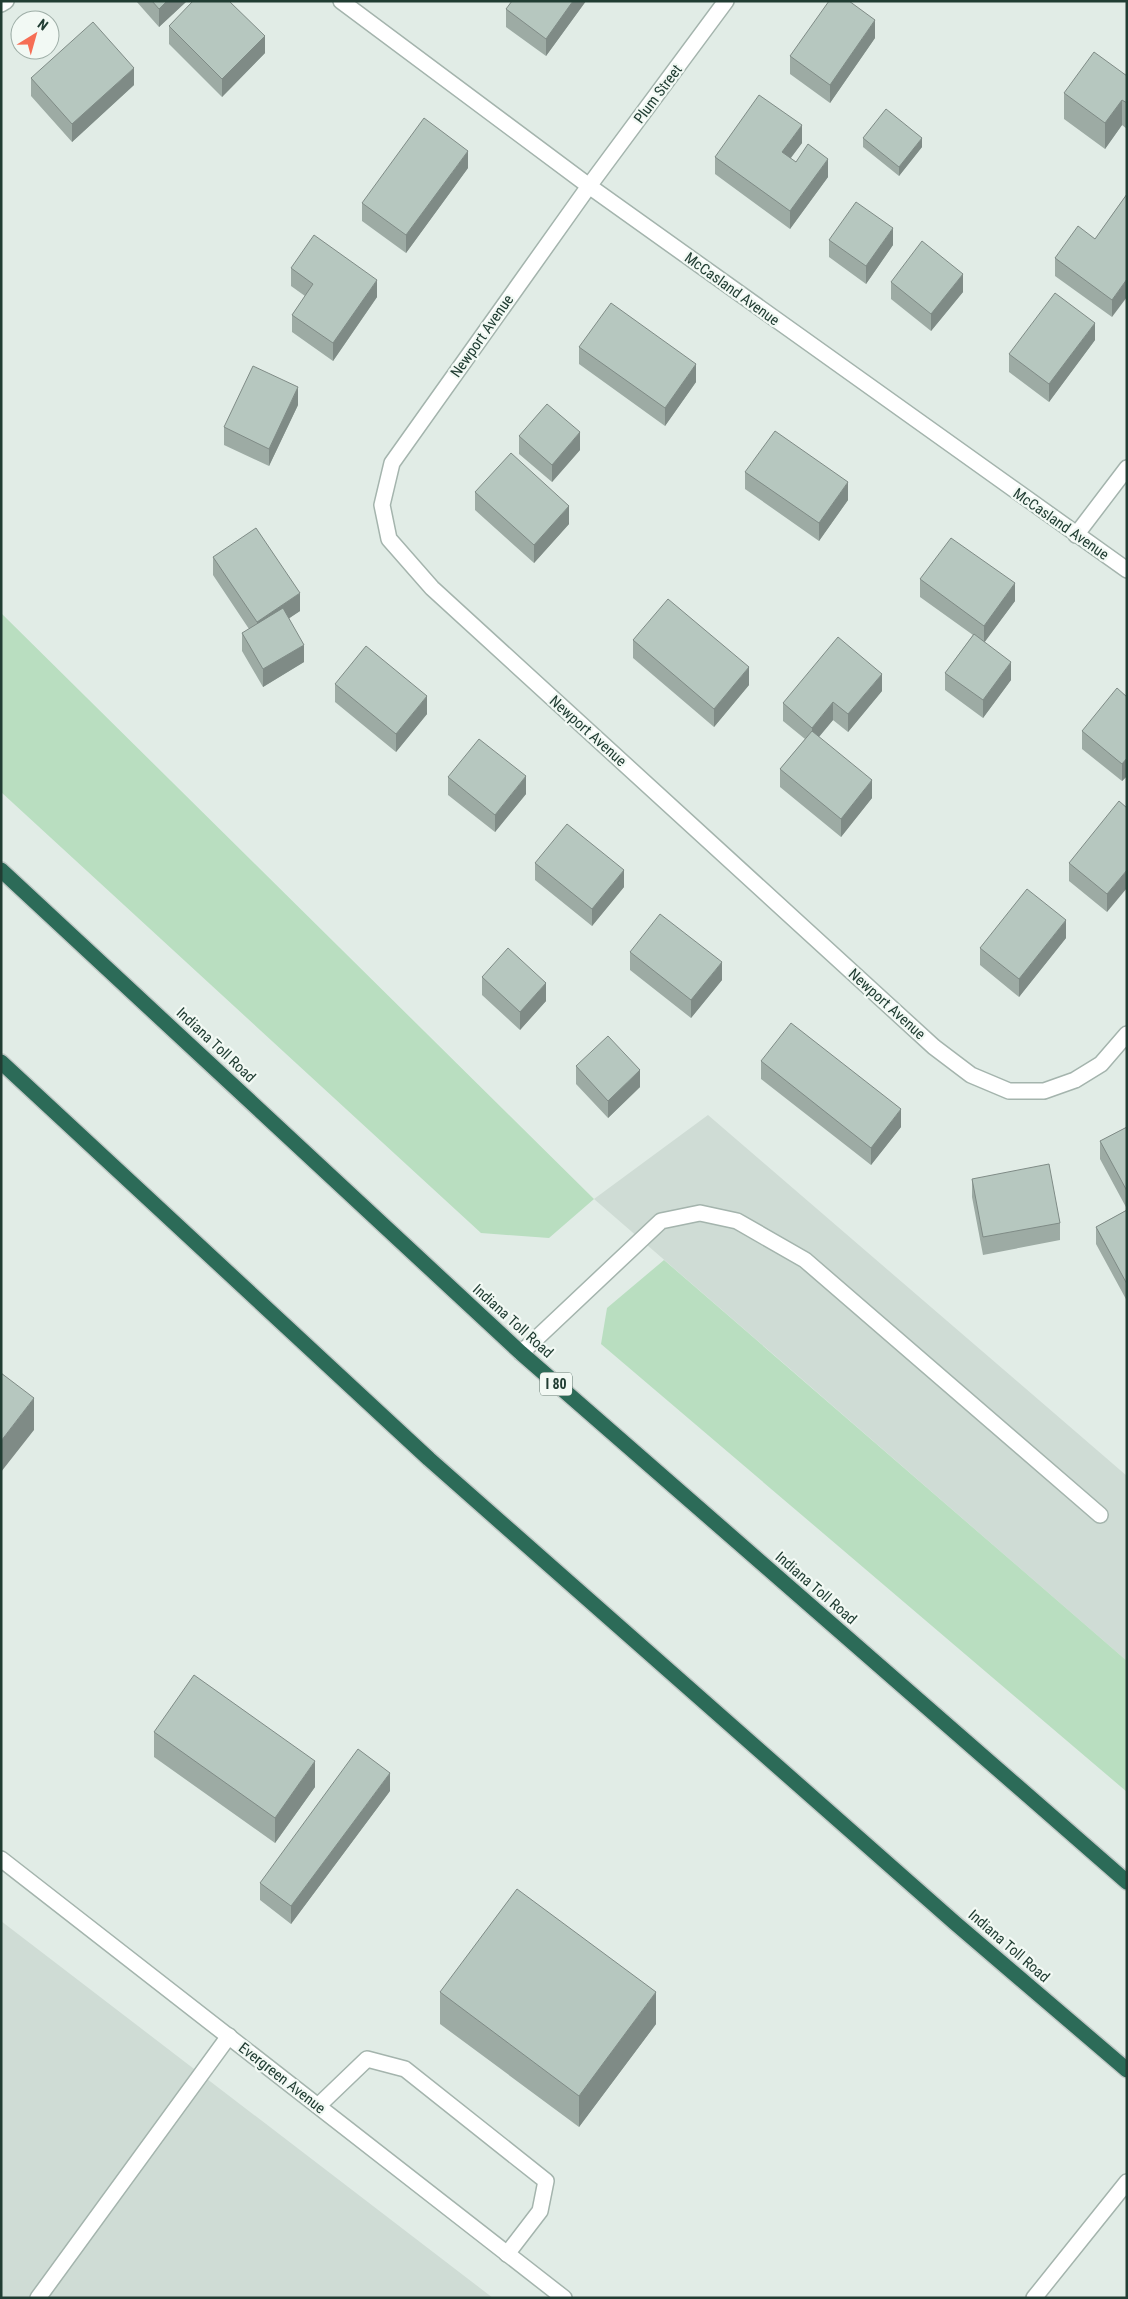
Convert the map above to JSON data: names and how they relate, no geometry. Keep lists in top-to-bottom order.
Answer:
{
  "streets": {
    "highway": ["Indiana Toll Road", "I 80"],
    "street": [
      "Plum Street",
      "McCasland Avenue",
      "Newport Avenue",
      "Evergreen Avenue"
    ]
  },
  "crossings": [
    ["Plum Street", "McCasland Avenue"],
    ["Plum Street", "Newport Avenue"],
    ["McCasland Avenue", "Newport Avenue"]
  ],
  "north": "top right"
}
